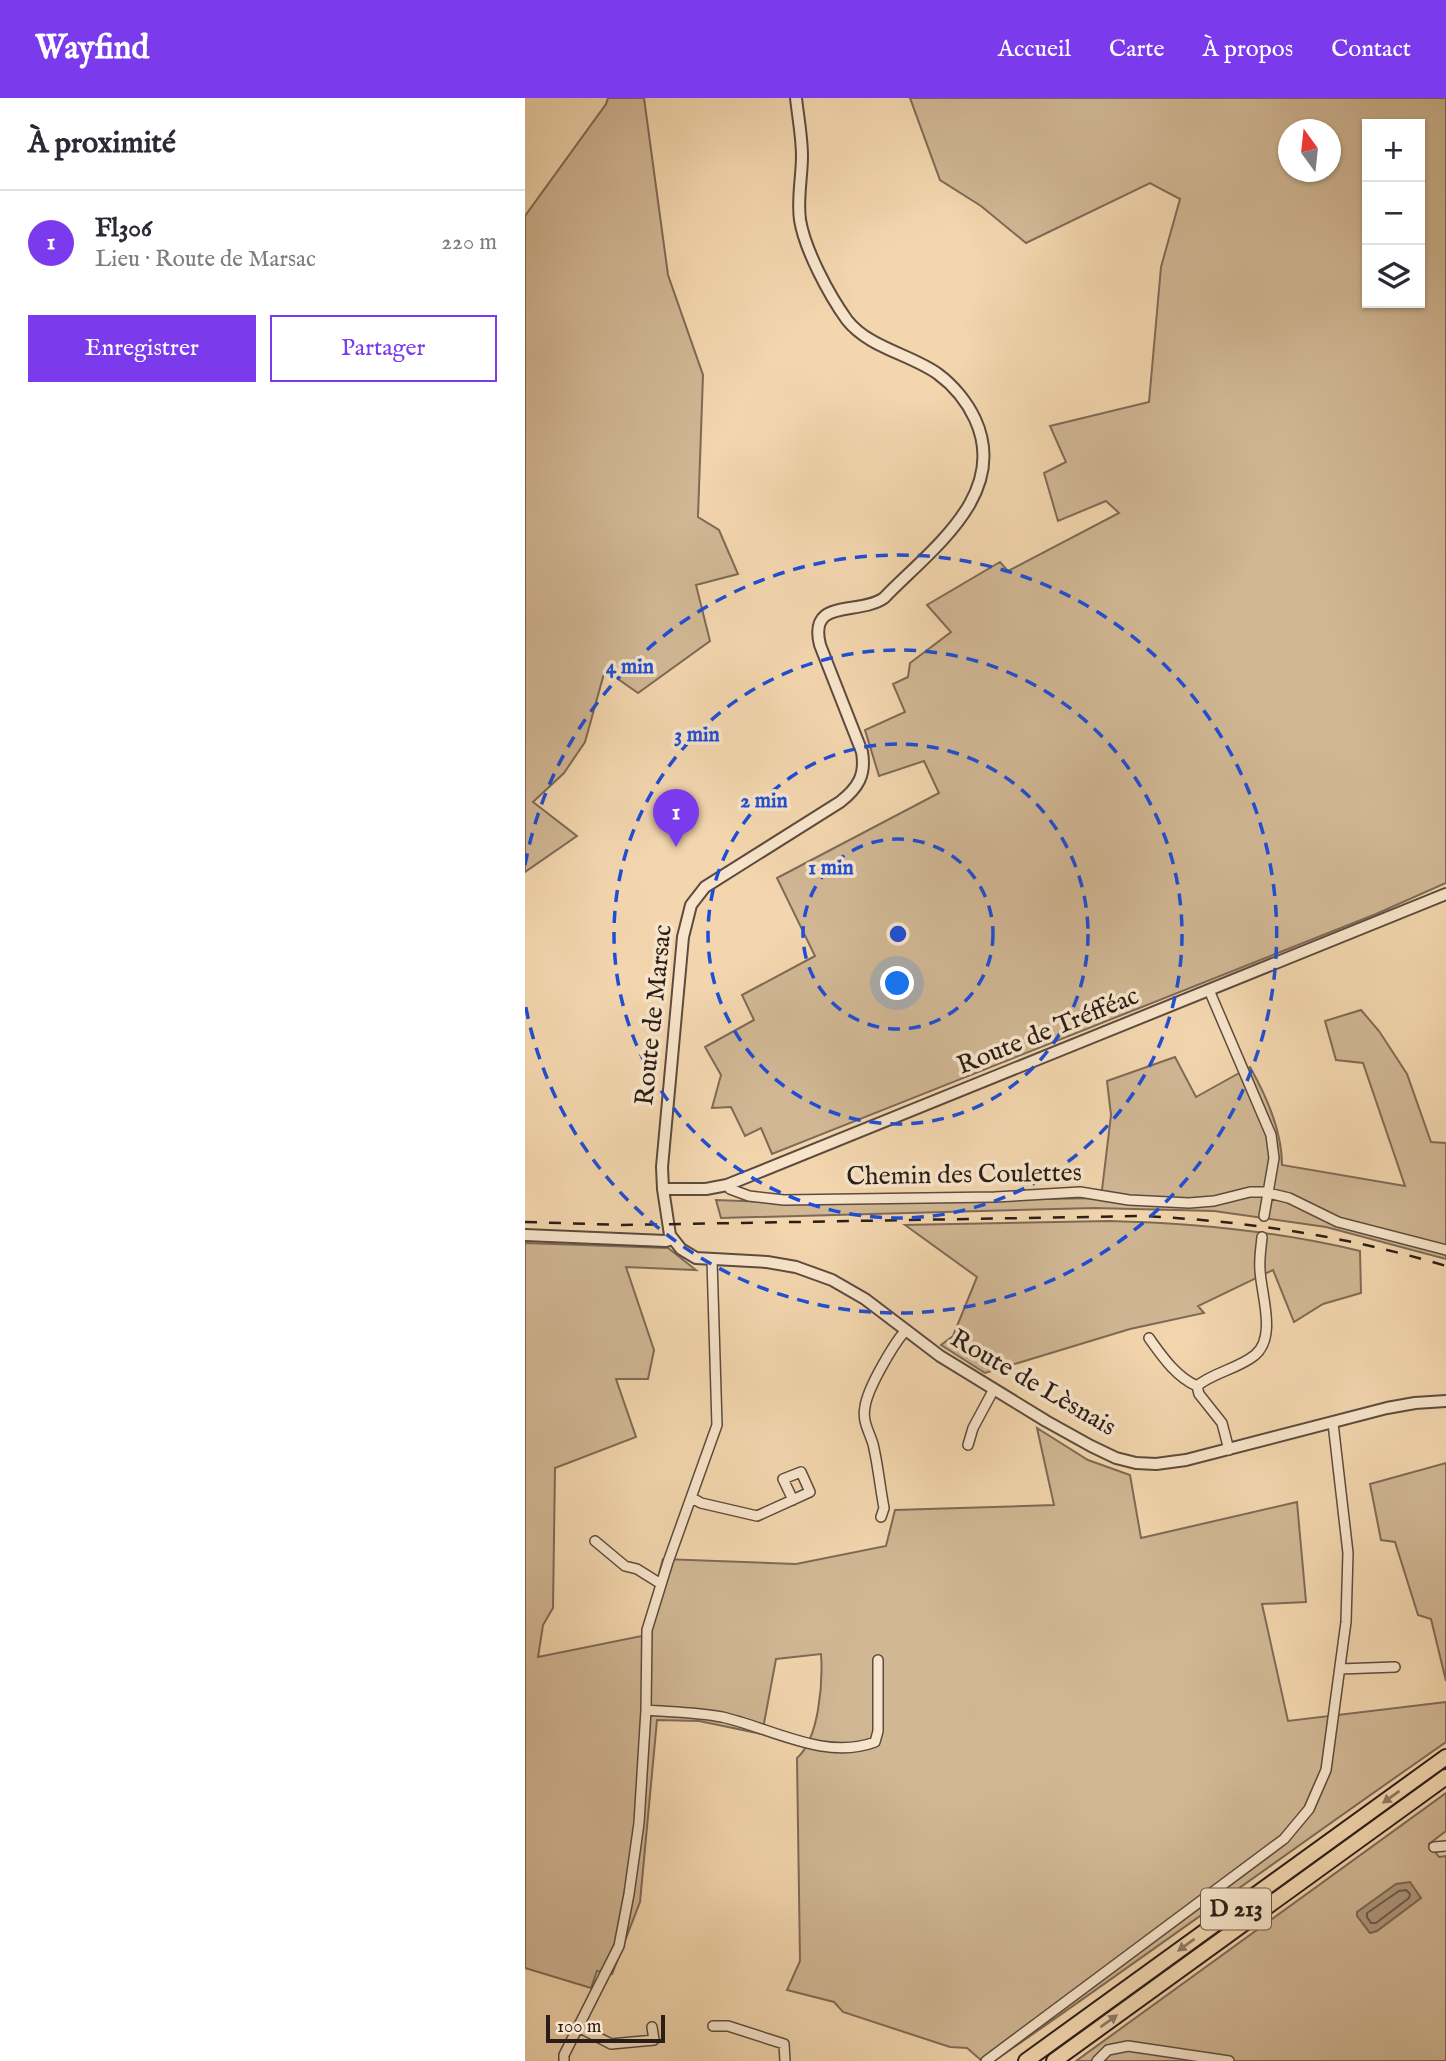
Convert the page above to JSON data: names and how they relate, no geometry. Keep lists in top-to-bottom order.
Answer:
{
  "streets": {
    "highway": ["D 213"],
    "street": [
      "Route de Marsac",
      "Route de Tréfféac",
      "Chemin des Coulettes",
      "Route de Lèsnais"
    ]
  },
  "crossings": [
    ["Route de Marsac", "Route de Tréfféac"],
    ["Route de Tréfféac", "Chemin des Coulettes"]
  ],
  "scale_bar": "100 m",
  "north": "top",
  "page": {
    "header": "Wayfind",
    "nav": [
      "Accueil",
      "Carte",
      "À propos",
      "Contact"
    ],
    "heading": "À proximité",
    "map_buttons": ["+", "−"],
    "list": [
      {
        "mark": "1",
        "name": "Fl306",
        "note": "Lieu · Route de Marsac",
        "value": "220 m"
      }
    ],
    "buttons": ["Enregistrer", "Partager"],
    "pins": "1",
    "scale": "100 m"
  },
  "rings": [
    "4 min",
    "3 min",
    "2 min",
    "1 min"
  ]
}
